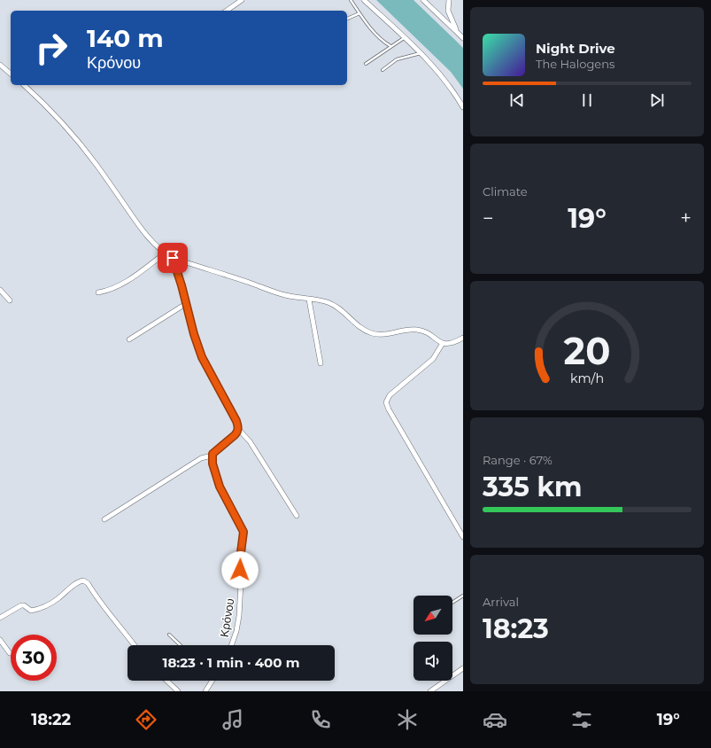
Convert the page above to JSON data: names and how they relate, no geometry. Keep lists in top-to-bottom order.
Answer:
{
  "streets": {
    "street": ["Κρόνου"]
  },
  "north": "bottom left",
  "page": {
    "turn": ["140 m", "Κρόνου"],
    "song": ["Night Drive", "The Halogens"],
    "tile": [
      "Climate",
      ["Range · 67%", "335 km"],
      ["Arrival", "18:23"]
    ],
    "heat": ["−", "19°", "+"],
    "limit": "30",
    "trip": "18:23 · 1 min · 400 m",
    "tabs": ["18:22", "19°"],
    "gauge": ["20", "km/h"]
  }
}
